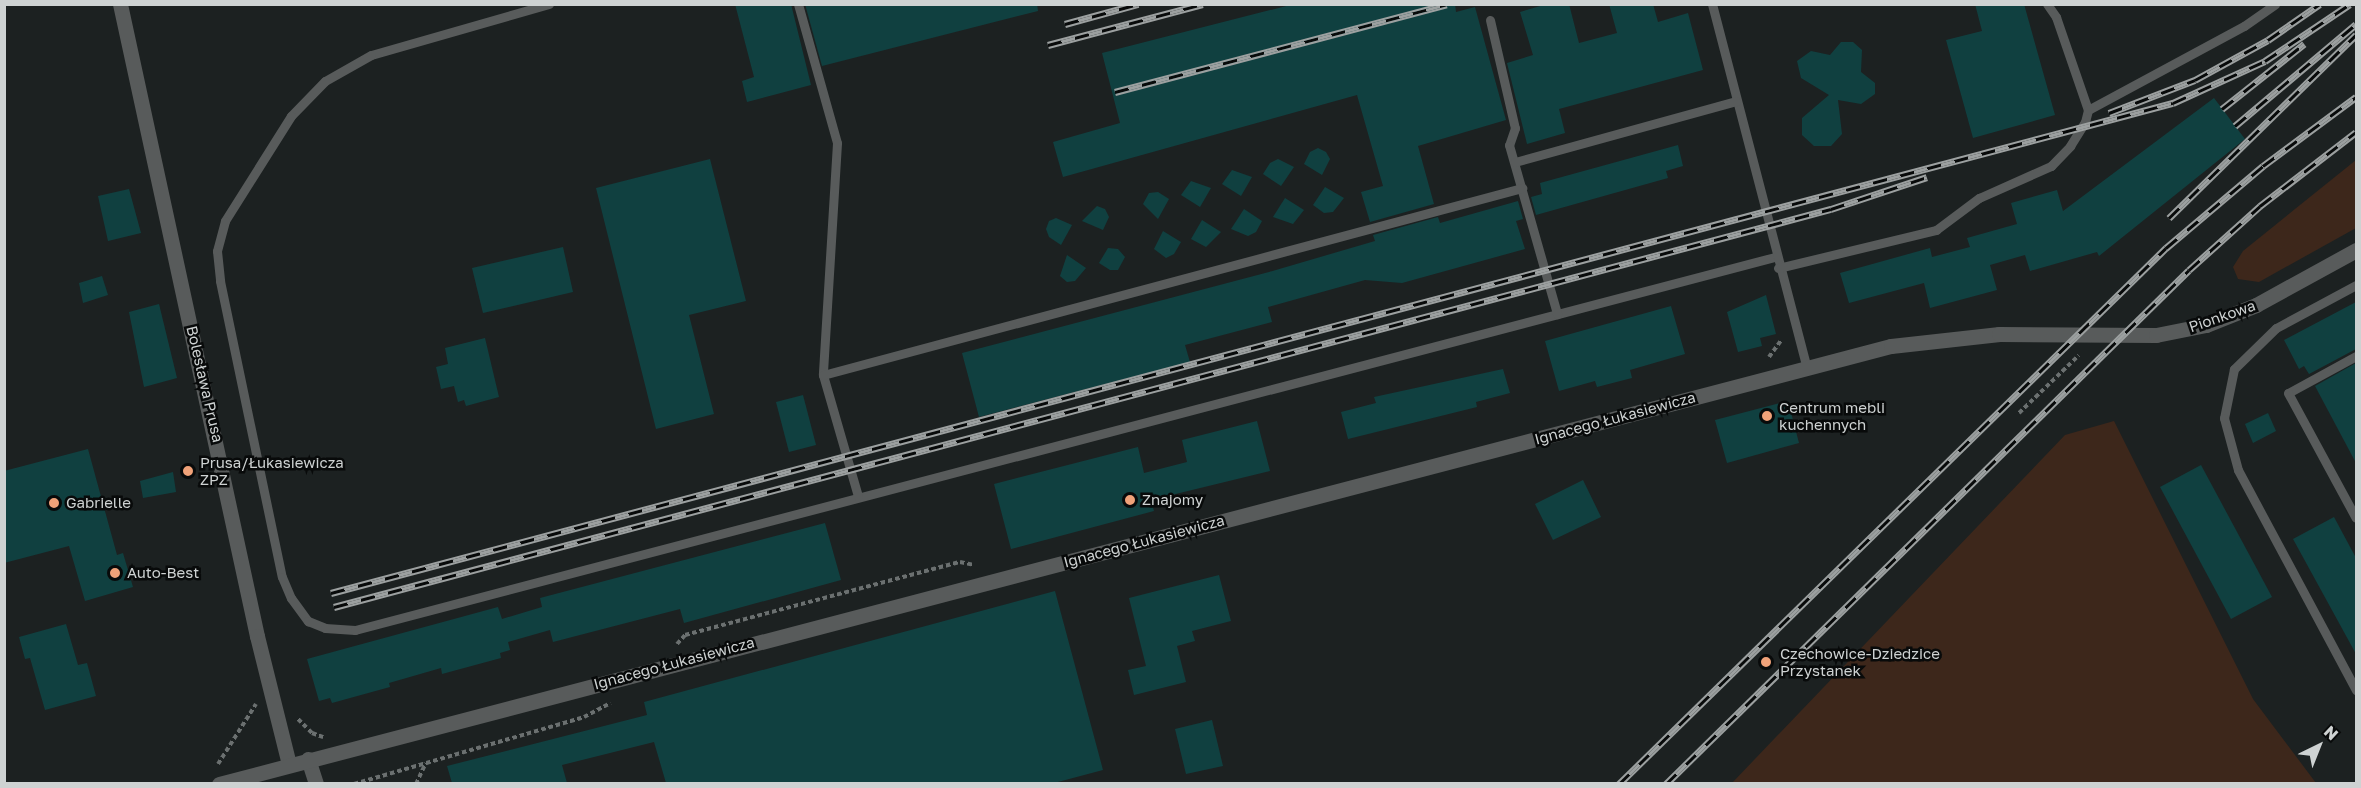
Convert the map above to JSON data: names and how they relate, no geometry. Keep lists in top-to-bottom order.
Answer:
{
  "streets": {
    "street": ["Pionkowa", "Bolesława Prusa", "Ignacego Łukasiewicza"]
  },
  "crossings": [
    ["Pionkowa", "Ignacego Łukasiewicza"],
    ["Bolesława Prusa", "Ignacego Łukasiewicza"]
  ],
  "places": [
    "Centrum mebli kuchennych",
    "Prusa/Łukasiewicza ZPZ",
    "Znajomy",
    "Gabrielle",
    "Auto-Best",
    "Czechowice-Dziedzice Przystanek"
  ],
  "north": "top right"
}
